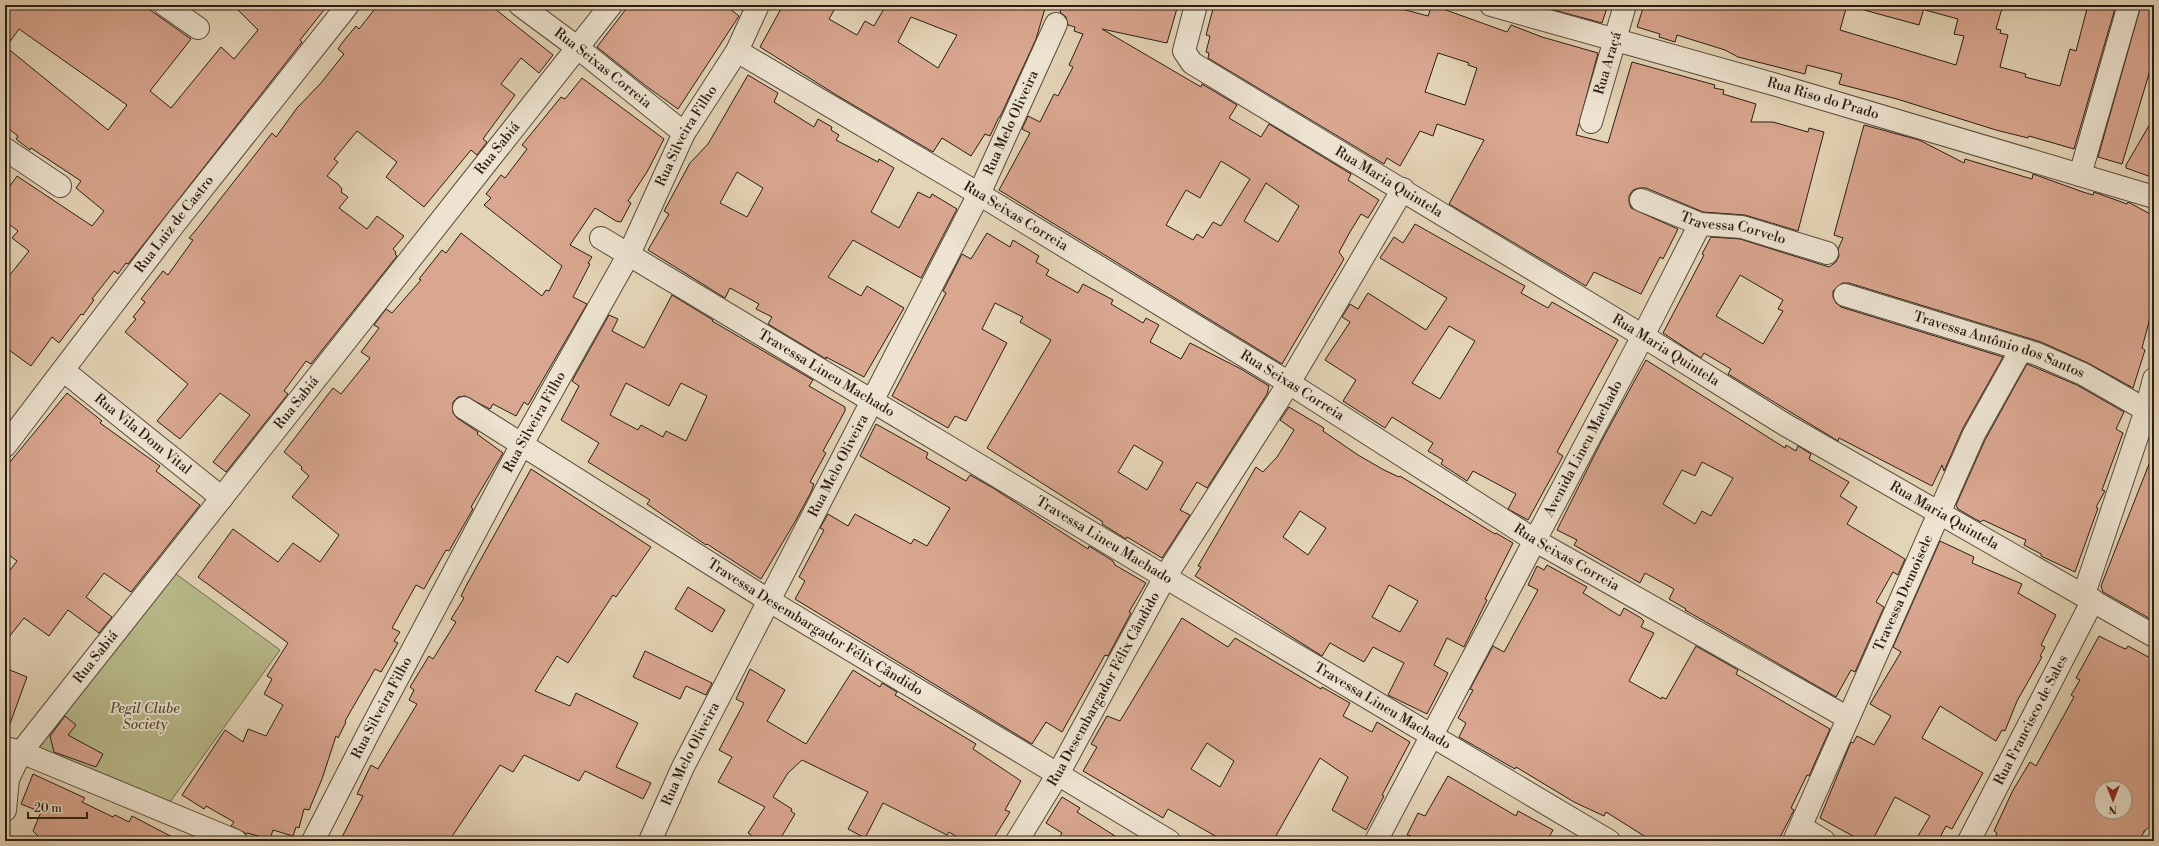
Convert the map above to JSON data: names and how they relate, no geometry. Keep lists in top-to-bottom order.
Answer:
{
  "streets": {
    "street": [
      "Rua Araçá",
      "Rua Seixas Correia",
      "Rua Riso do Prado",
      "Rua Melo Oliveira",
      "Rua Silveira Filho",
      "Rua Sabiá",
      "Rua Maria Quintela",
      "Rua Luiz de Castro",
      "Travessa Corvelo",
      "Travessa Antônio dos Santos",
      "Travessa Lineu Machado",
      "Rua Vila Dom Vital",
      "Avenida Lineu Machado",
      "Travessa Demoisele",
      "Travessa Desembargador Félix Cândido",
      "Rua Desembargador Félix Cândido",
      "Rua Francisco de Sales"
    ]
  },
  "crossings": [
    ["Rua Araçá", "Rua Riso do Prado"],
    ["Rua Seixas Correia", "Rua Melo Oliveira"],
    ["Rua Seixas Correia", "Rua Silveira Filho"],
    ["Rua Seixas Correia", "Rua Sabiá"],
    ["Rua Seixas Correia", "Avenida Lineu Machado"],
    ["Rua Seixas Correia", "Travessa Demoisele"],
    ["Rua Seixas Correia", "Rua Desembargador Félix Cândido"],
    ["Rua Melo Oliveira", "Travessa Lineu Machado"],
    ["Rua Melo Oliveira", "Travessa Desembargador Félix Cândido"],
    ["Rua Silveira Filho", "Travessa Lineu Machado"],
    ["Rua Silveira Filho", "Travessa Desembargador Félix Cândido"],
    ["Rua Sabiá", "Rua Vila Dom Vital"],
    ["Rua Maria Quintela", "Avenida Lineu Machado"],
    ["Rua Maria Quintela", "Travessa Demoisele"],
    ["Rua Maria Quintela", "Rua Desembargador Félix Cândido"],
    ["Rua Maria Quintela", "Rua Francisco de Sales"],
    ["Rua Luiz de Castro", "Rua Vila Dom Vital"],
    ["Travessa Corvelo", "Avenida Lineu Machado"],
    ["Travessa Antônio dos Santos", "Travessa Demoisele"],
    ["Travessa Antônio dos Santos", "Rua Francisco de Sales"],
    ["Travessa Lineu Machado", "Avenida Lineu Machado"],
    ["Travessa Lineu Machado", "Rua Desembargador Félix Cândido"],
    ["Travessa Desembargador Félix Cândido", "Rua Desembargador Félix Cândido"]
  ],
  "parks": ["Pegil Clube Society"],
  "scale_bar": "20 m",
  "north": "bottom"
}
